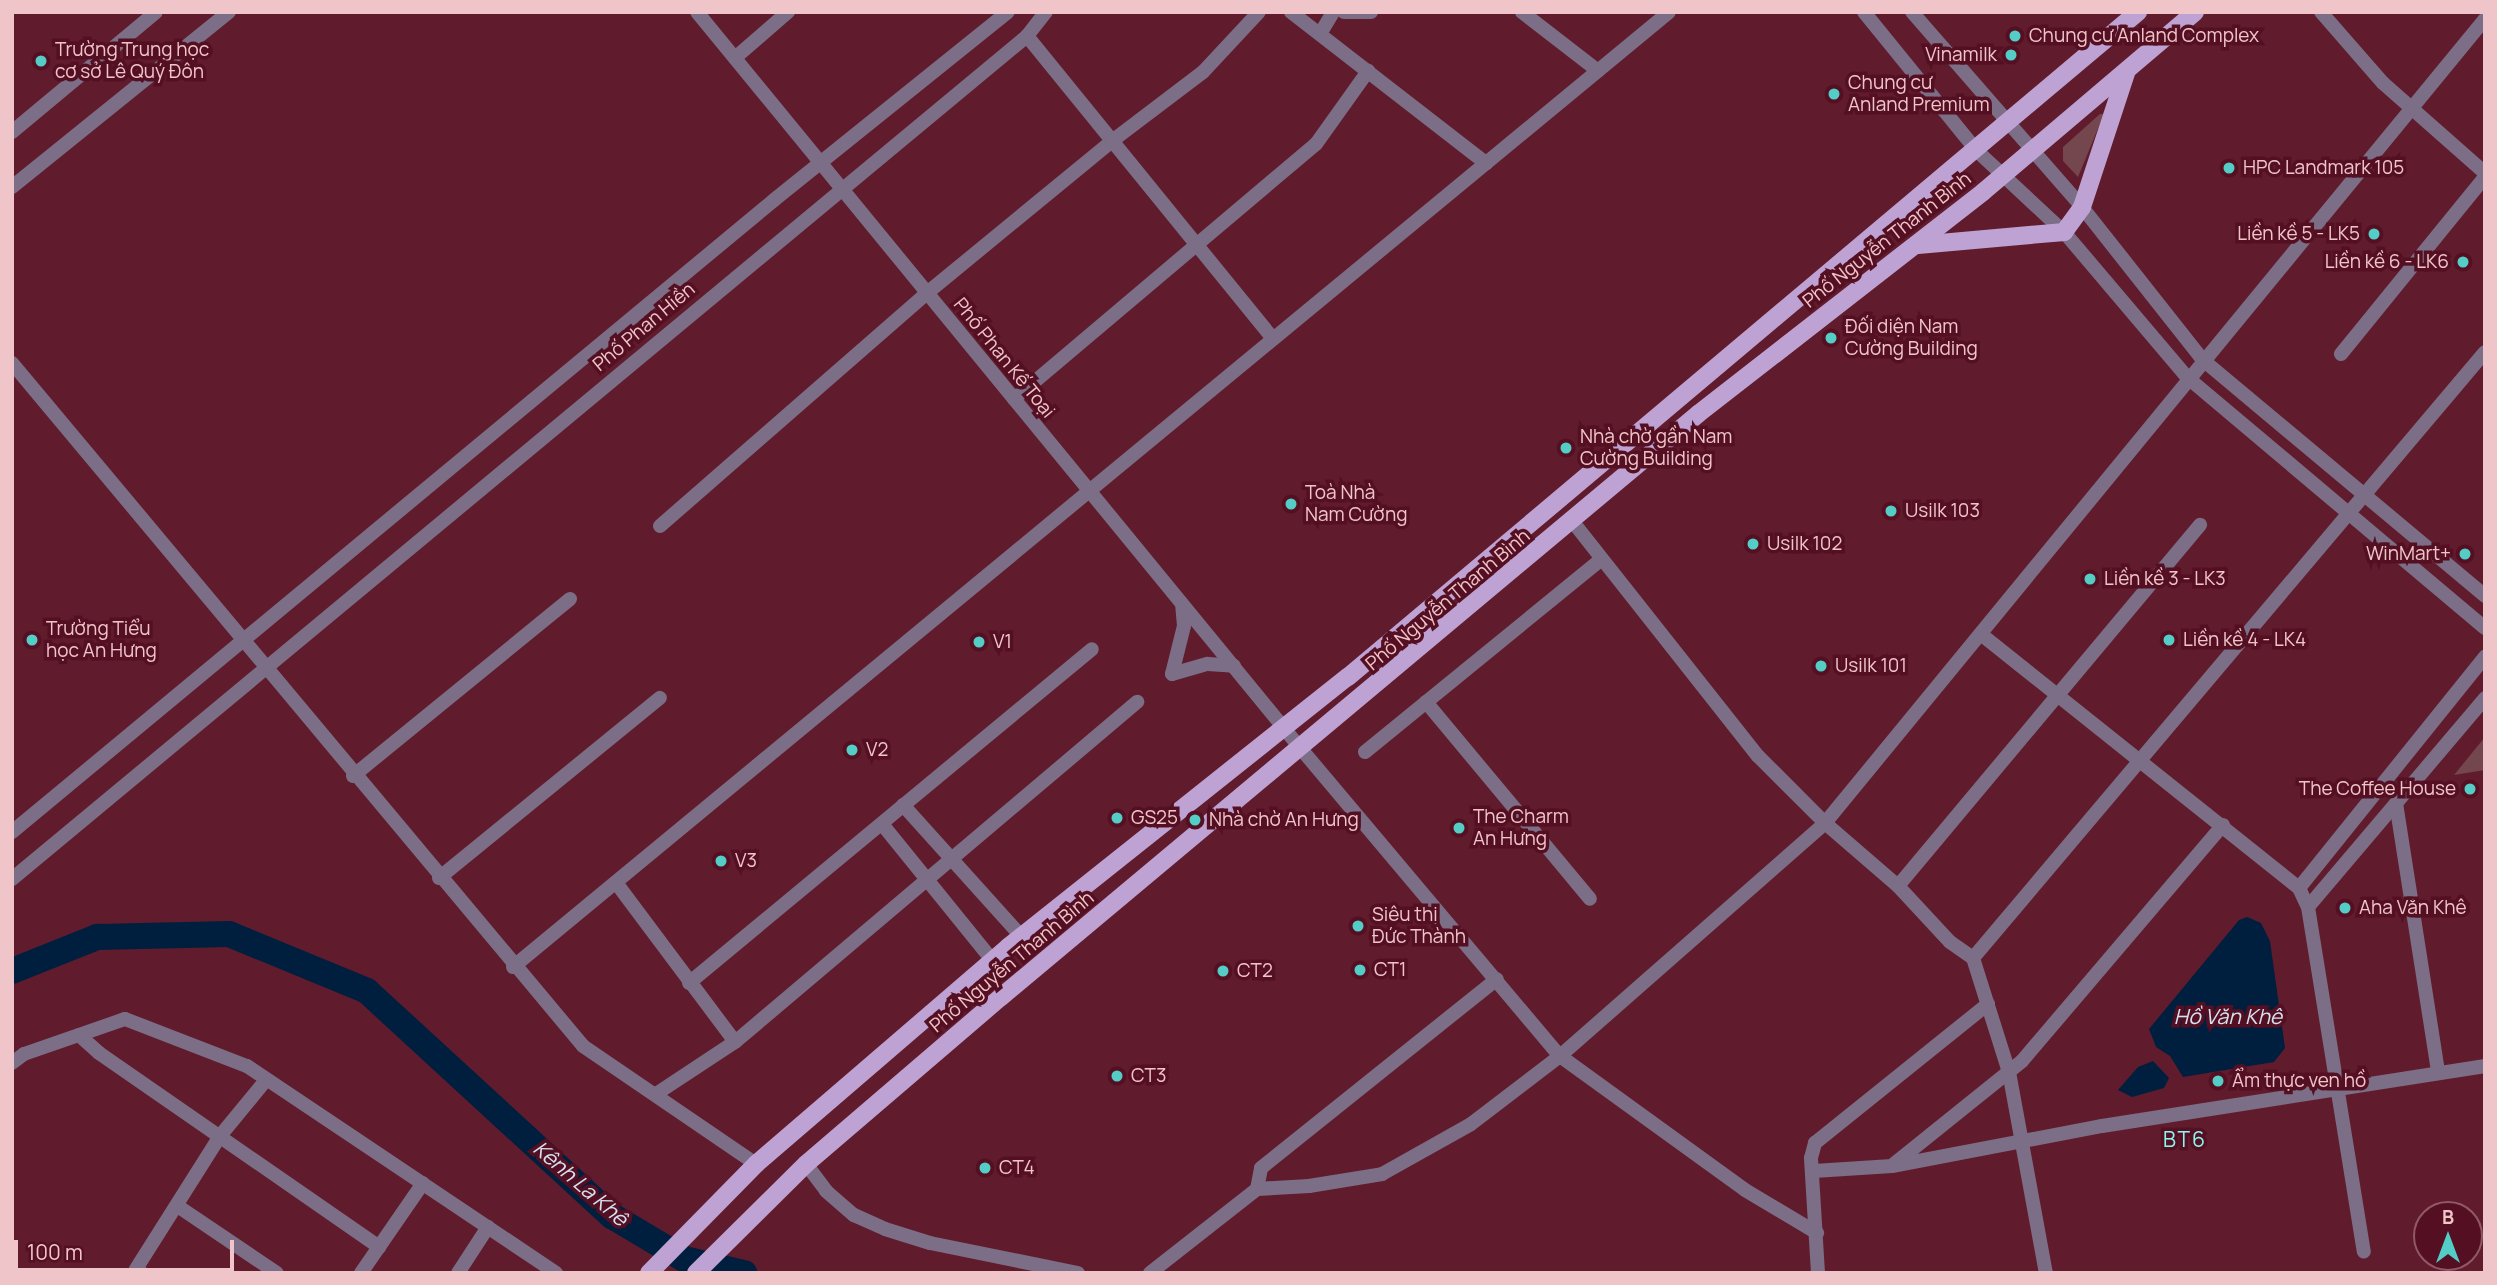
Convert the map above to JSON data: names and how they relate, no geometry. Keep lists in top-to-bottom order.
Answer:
{
  "streets": {
    "main road": ["Phố Nguyễn Thanh Bình"],
    "street": ["Phố Phan Hiền", "Phố Phan Kế Toại"]
  },
  "crossings": [
    ["Phố Nguyễn Thanh Bình", "Phố Phan Kế Toại"],
    ["Phố Phan Hiền", "Phố Phan Kế Toại"]
  ],
  "districts": ["BT6"],
  "water": ["Hồ Văn Khê", "Kênh La Khê"],
  "places": [
    "Chung cư Anland Complex",
    "Vinamilk",
    "Trường Trung học cơ sở Lê Quý Đôn",
    "Chung cư Anland Premium",
    "HPC Landmark 105",
    "Liền kề 5 - LK5",
    "Liền kề 6 - LK6",
    "Đối diện Nam Cường Building",
    "Nhà chờ gần Nam Cường Building",
    "Toà Nhà Nam Cường",
    "Usilk 103",
    "Usilk 102",
    "WinMart+",
    "Liền kề 3 - LK3",
    "Trường Tiểu học An Hưng",
    "Liền kề 4 - LK4",
    "V1",
    "Usilk 101",
    "V2",
    "The Coffee House",
    "GS25",
    "Nhà chờ An Hưng",
    "The Charm An Hưng",
    "V3",
    "Aha Văn Khê",
    "Siêu thị Đức Thành",
    "CT1",
    "CT2",
    "CT3",
    "Ẩm thực ven hồ",
    "CT4"
  ],
  "scale_bar": "100 m",
  "north": "top"
}
